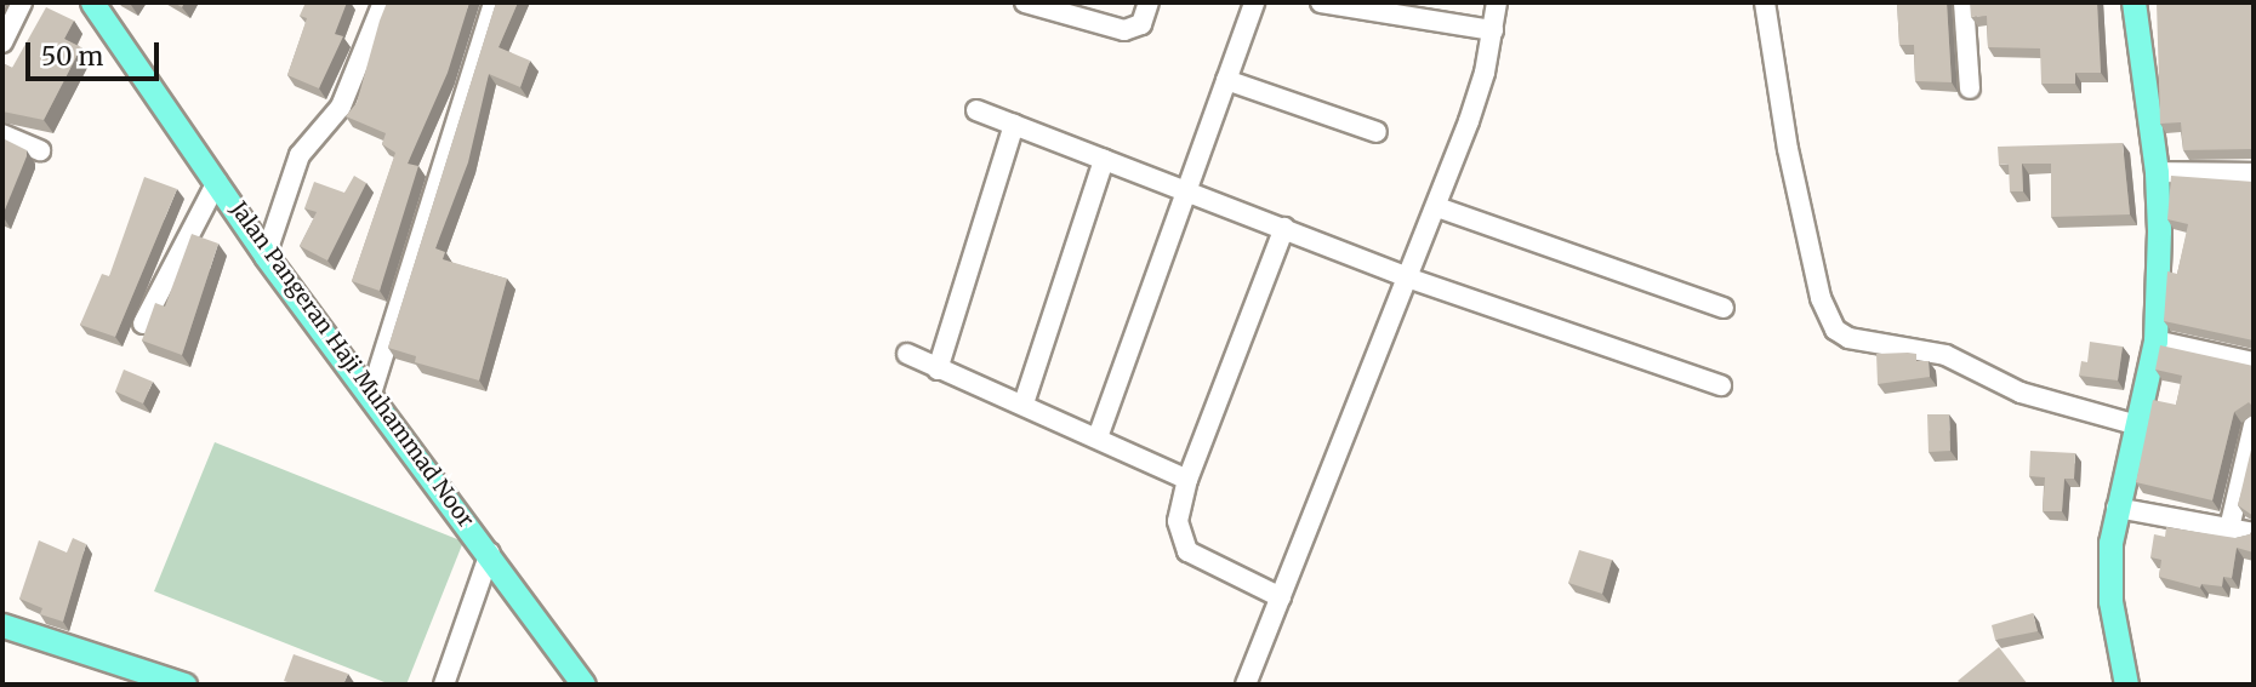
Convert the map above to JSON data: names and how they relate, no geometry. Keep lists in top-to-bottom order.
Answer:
{
  "streets": {
    "main road": ["Jalan Pangeran Haji Muhammad Noor"]
  },
  "scale_bar": "50 m"
}
